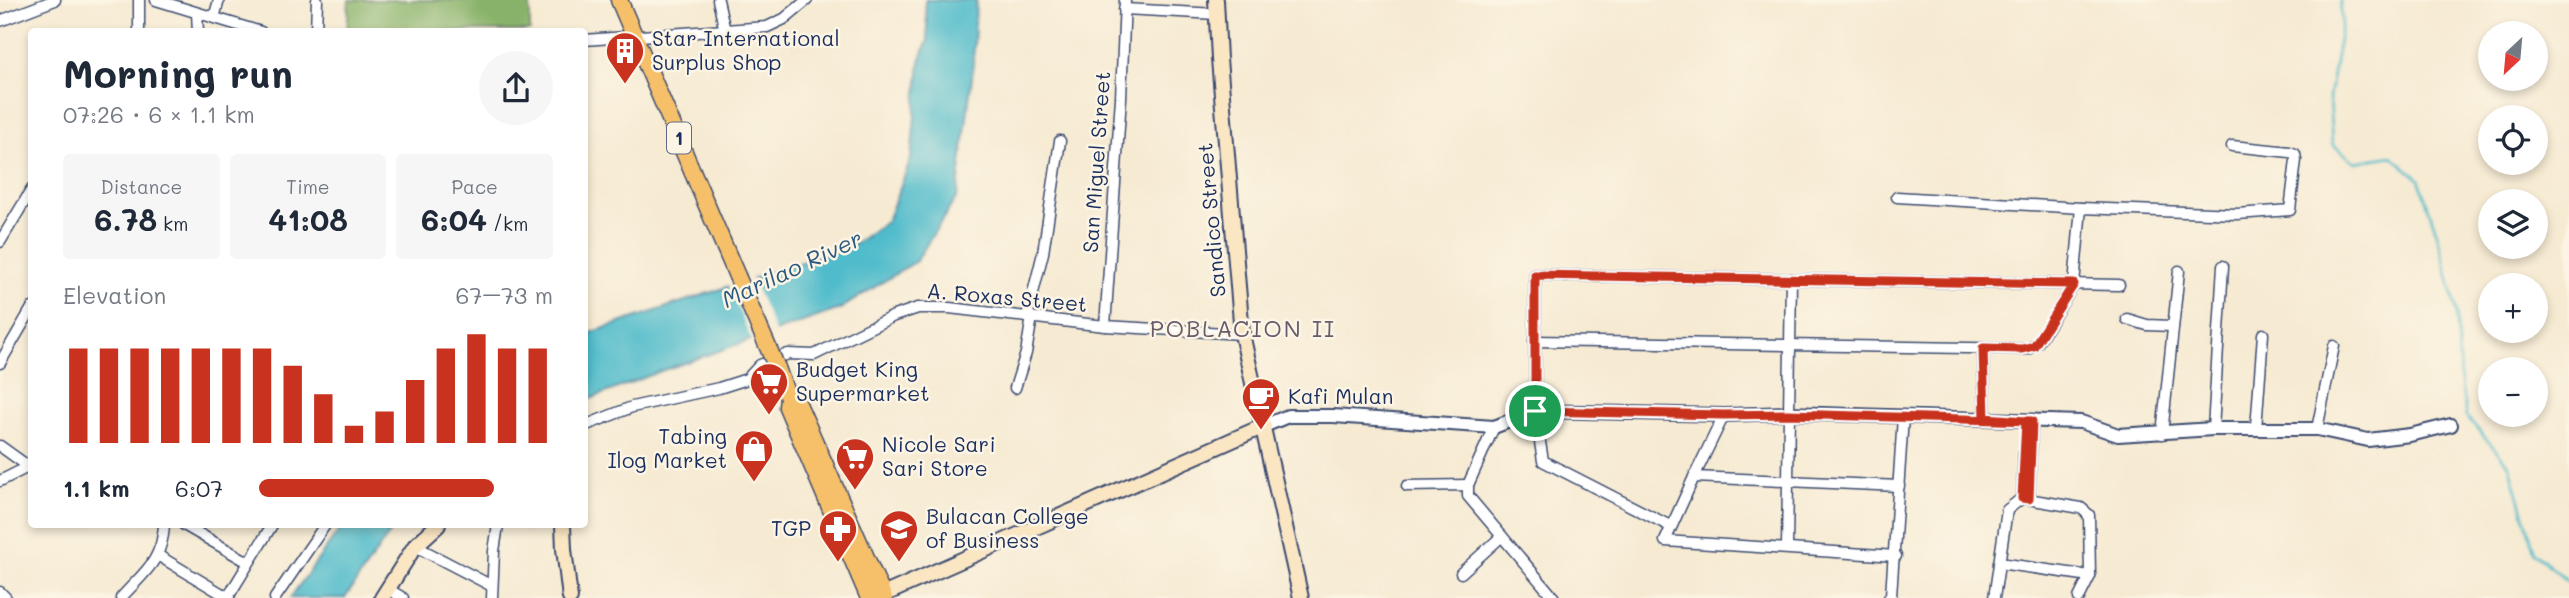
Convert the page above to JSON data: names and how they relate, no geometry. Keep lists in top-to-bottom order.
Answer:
{
  "streets": {
    "highway": ["1"],
    "main road": ["Sandico Street"],
    "street": ["San Miguel Street", "A. Roxas Street"]
  },
  "crossings": [
    ["San Miguel Street", "A. Roxas Street"],
    ["Sandico Street", "A. Roxas Street"]
  ],
  "districts": ["POBLACION II"],
  "water": ["Marilao River"],
  "places": {
    "building": ["Star International Surplus Shop"],
    "supermarket": ["Budget King Supermarket", "Nicole Sari Sari Store"],
    "cafe": ["Kafi Mulan"],
    "shop": ["Tabing Ilog Market"],
    "pharmacy": ["TGP"],
    "school or university": ["Bulacan College of Business"]
  },
  "north": "bottom left",
  "page": {
    "map_buttons": ["+", "−"],
    "heading": ["Morning run", "07:26 · 6 × 1.1 km"],
    "stats": [
      ["Distance", "6.78 km"],
      ["Time", "41:08"],
      ["Pace", "6:04 /km"]
    ],
    "chart": ["Elevation", "67–73 m"],
    "list": [
      {
        "name": "1.1 km",
        "note": "6:07"
      }
    ]
  }
}
